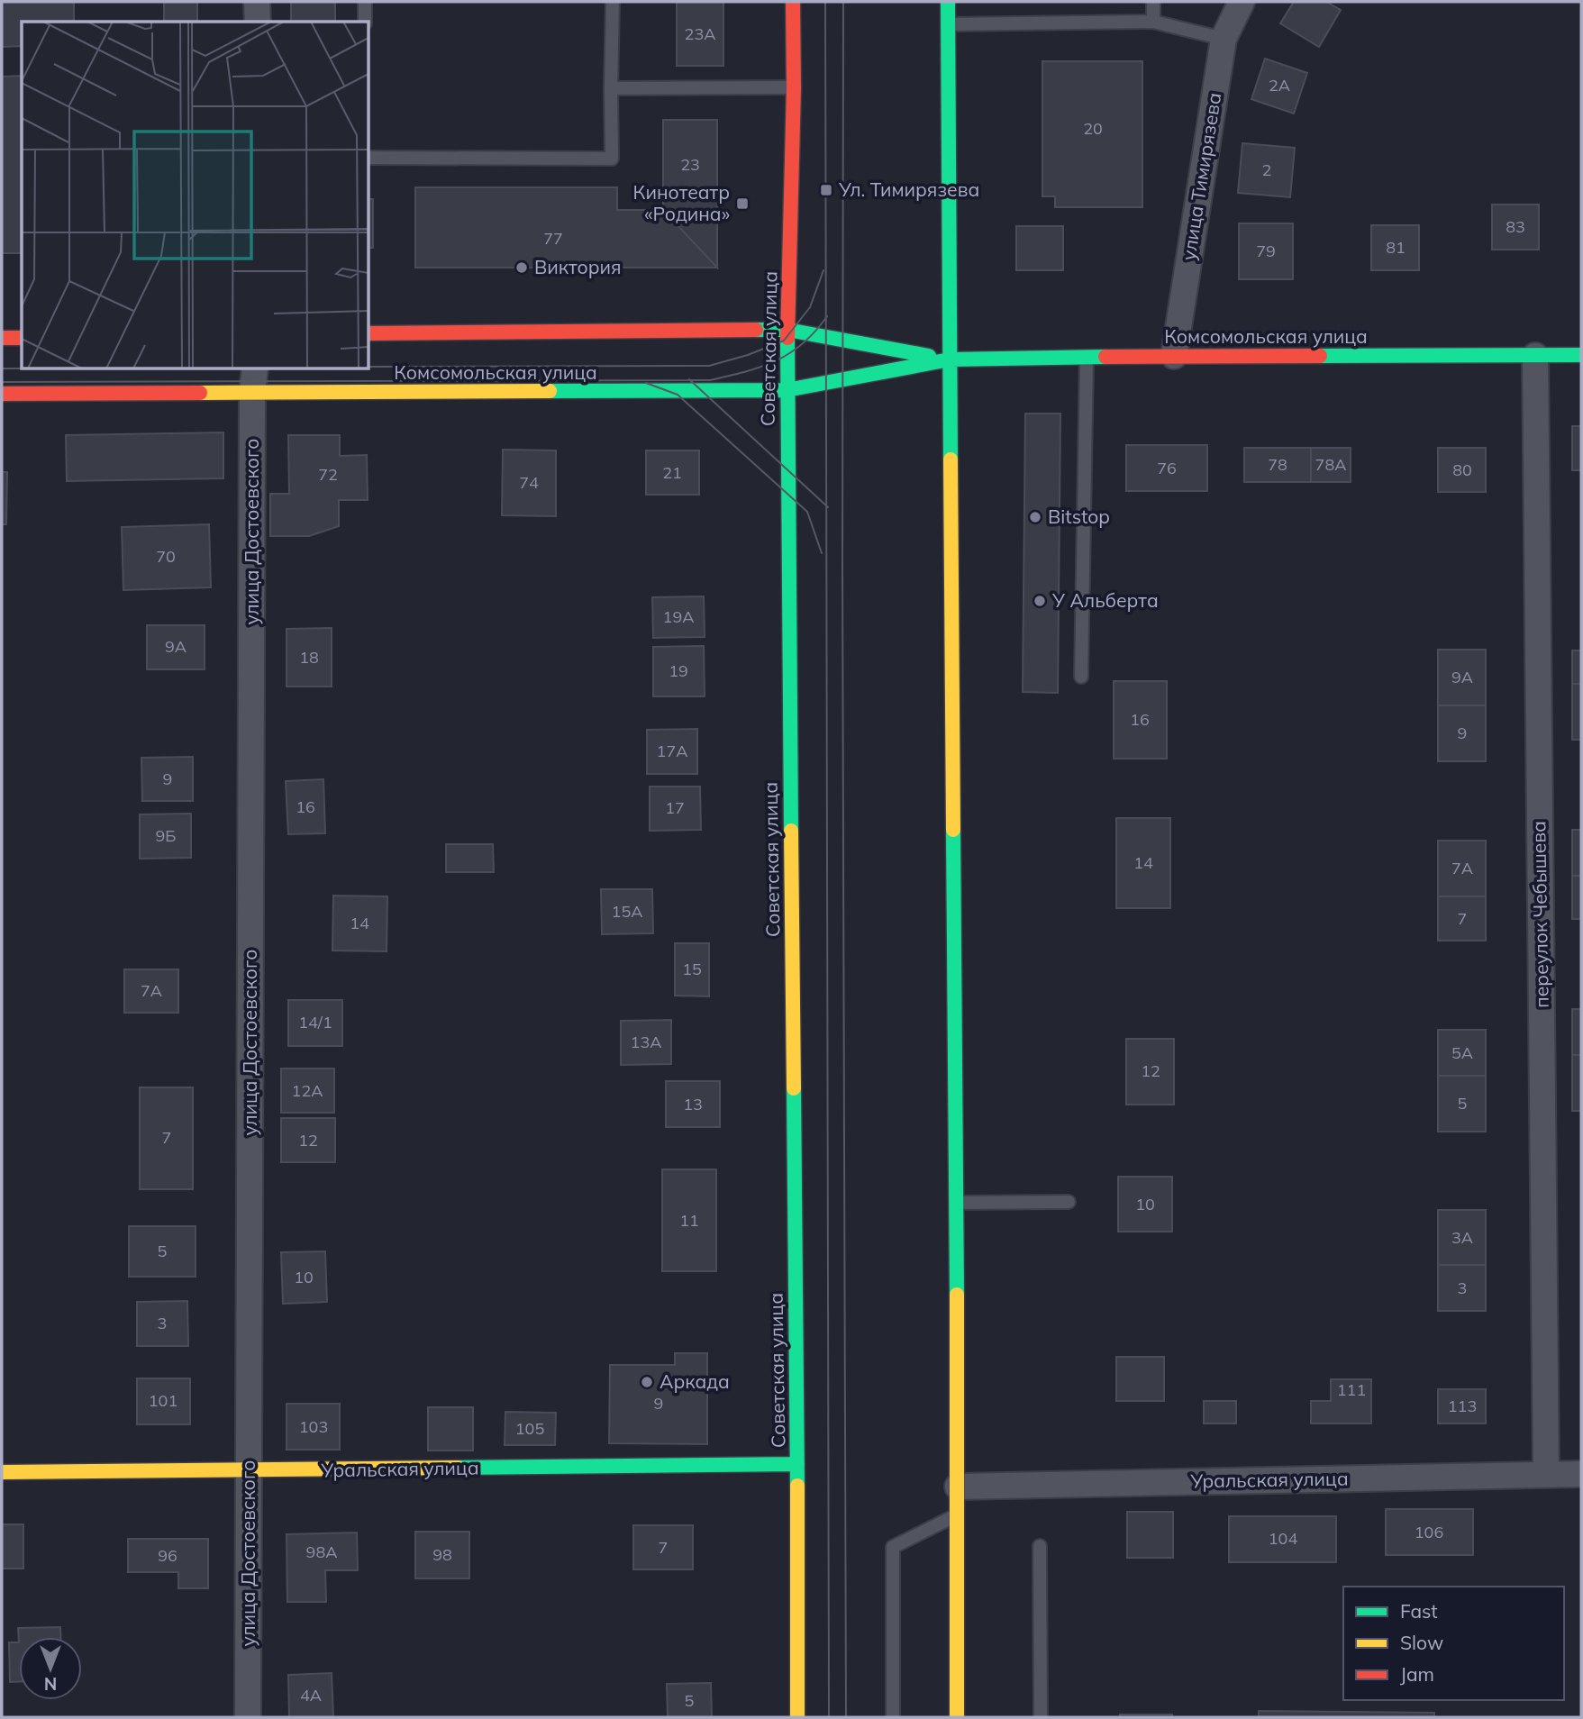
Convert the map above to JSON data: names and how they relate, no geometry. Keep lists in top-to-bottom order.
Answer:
{
  "streets": {
    "main road": ["Комсомольская улица", "Советская улица", "Уральская улица"],
    "street": ["улица Тимирязева", "улица Достоевского", "переулок Чебышева"]
  },
  "crossings": [
    ["улица Тимирязева", "Комсомольская улица"],
    ["Комсомольская улица", "Советская улица"],
    ["Комсомольская улица", "улица Достоевского"],
    ["Комсомольская улица", "переулок Чебышева"],
    ["Советская улица", "Уральская улица"],
    ["улица Достоевского", "Уральская улица"],
    ["переулок Чебышева", "Уральская улица"]
  ],
  "places": {
    "transit": ["Ул. Тимирязева", "Кинотеатр «Родина»"],
    "other": [
      "Виктория",
      "Bitstop",
      "У Альберта",
      "Аркада"
    ]
  },
  "house_numbers": [
    "23А",
    "2А",
    "20",
    "23",
    "2",
    "83",
    "77",
    "81",
    "79",
    "78",
    "78А",
    "76",
    "80",
    "21",
    "72",
    "74",
    "70",
    "19А",
    "9А",
    "18",
    "19",
    "9А",
    "16",
    "9",
    "17А",
    "9",
    "16",
    "17",
    "9Б",
    "14",
    "7А",
    "15А",
    "7",
    "14",
    "15",
    "7А",
    "14/1",
    "13А",
    "5А",
    "12",
    "12А",
    "5",
    "13",
    "7",
    "12",
    "10",
    "11",
    "3А",
    "5",
    "10",
    "3",
    "3",
    "111",
    "101",
    "9",
    "113",
    "103",
    "105",
    "106",
    "104",
    "7",
    "98А",
    "98",
    "96",
    "4А",
    "5"
  ],
  "legend": ["Fast", "Slow", "Jam"],
  "north": "bottom"
}
